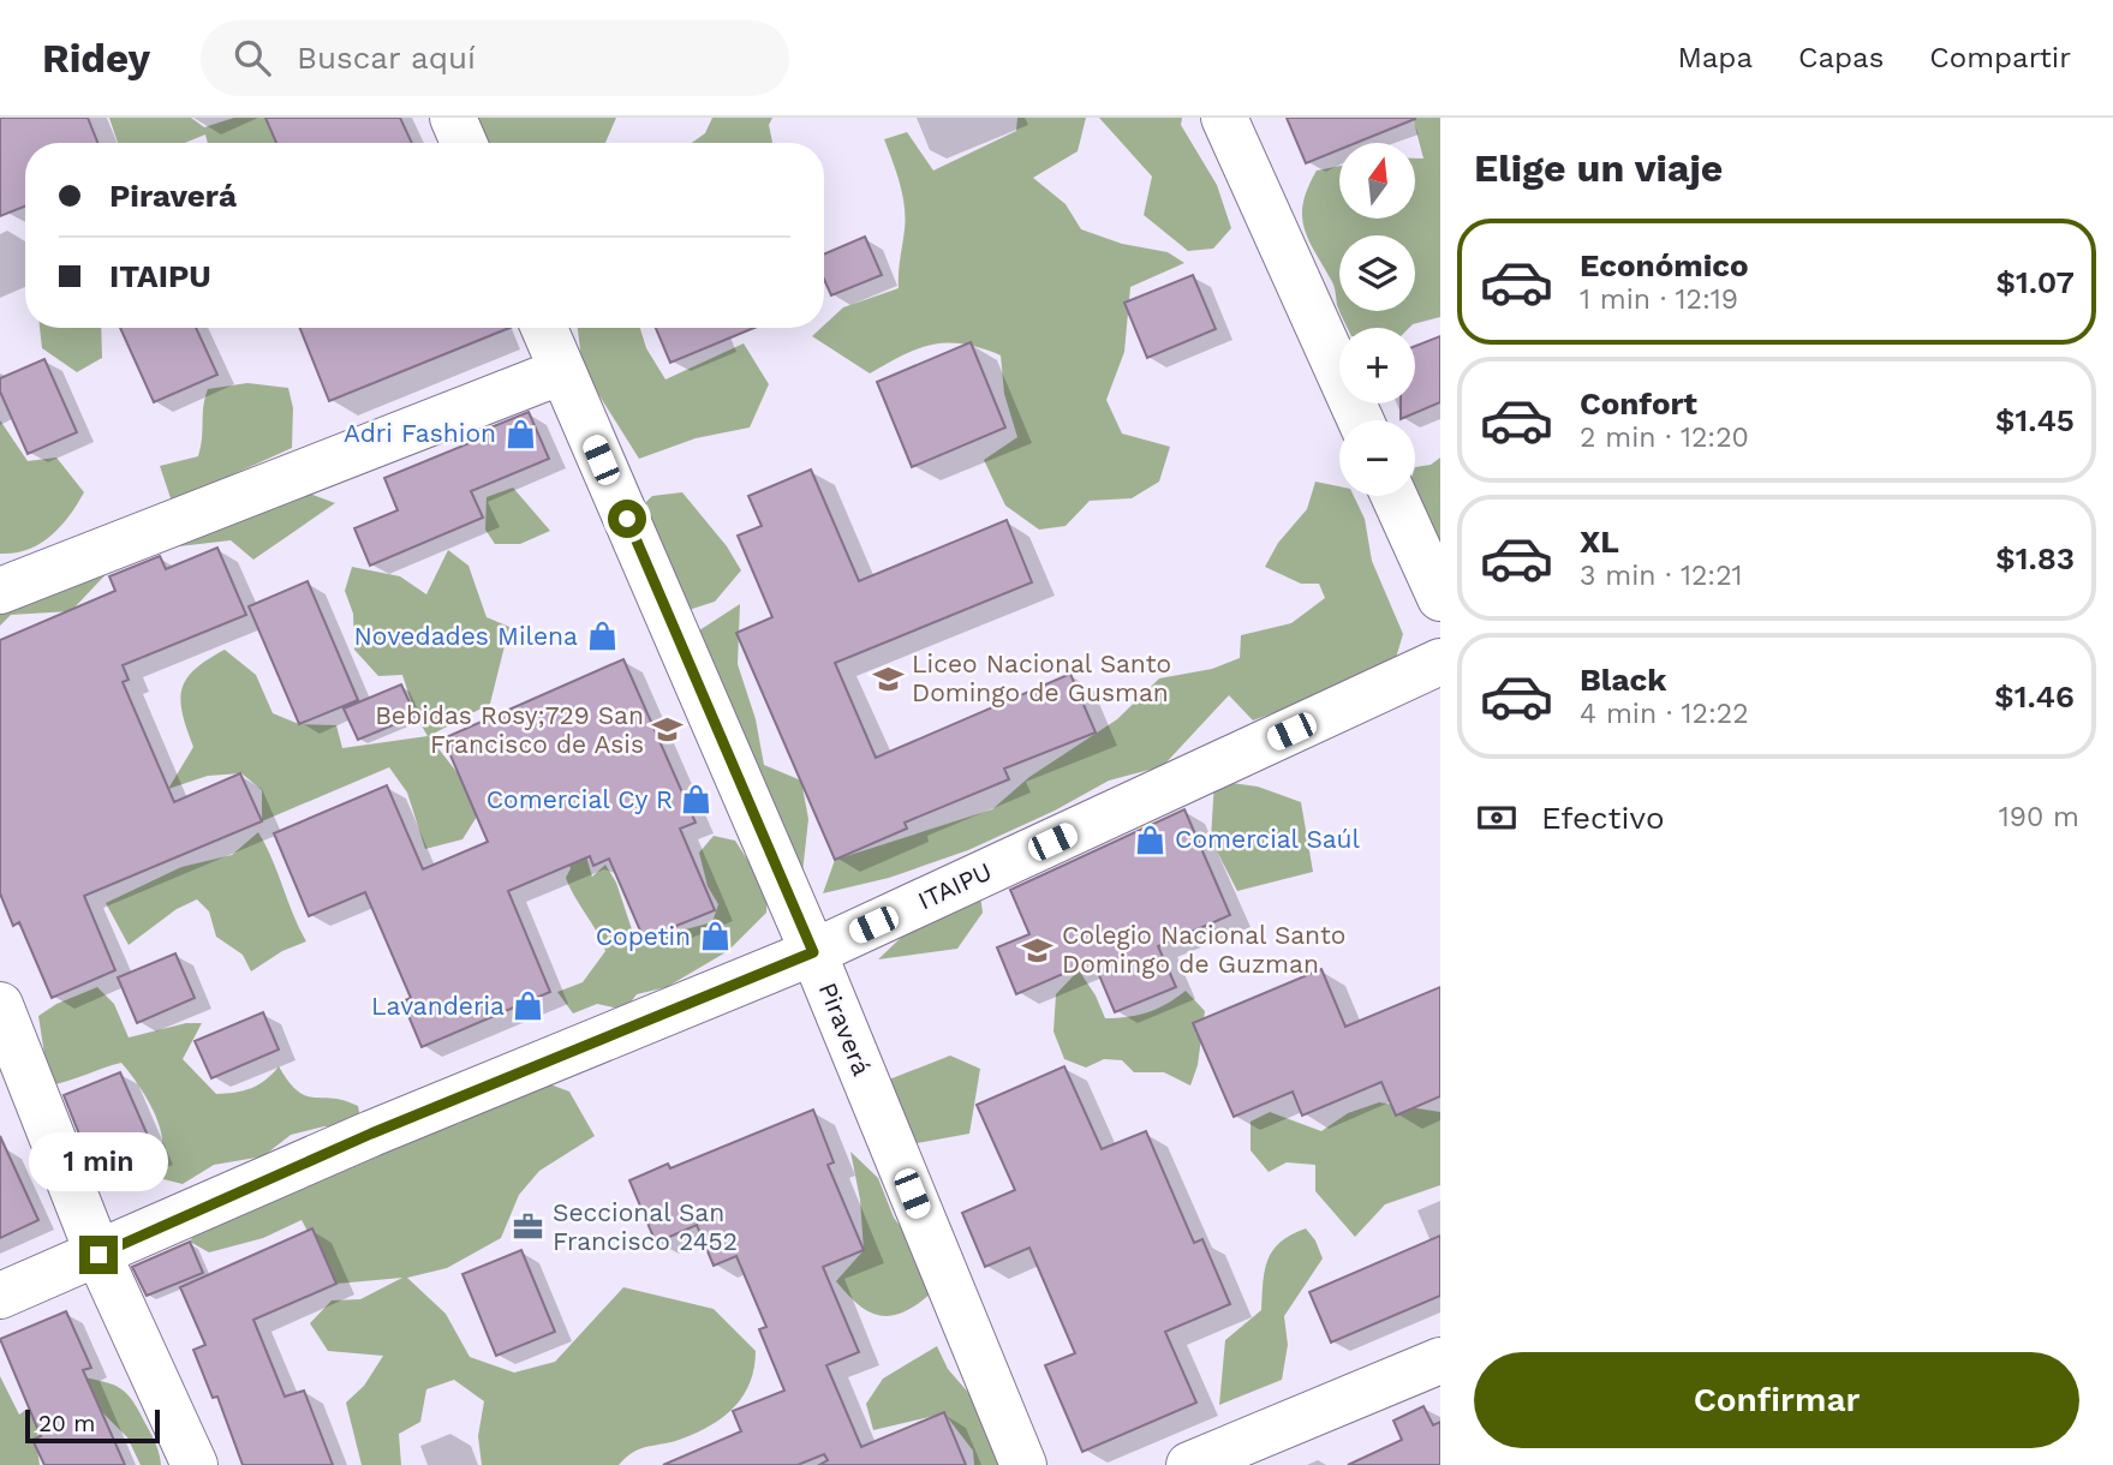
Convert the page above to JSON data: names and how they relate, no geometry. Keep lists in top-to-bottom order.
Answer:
{
  "streets": {
    "street": ["ITAIPU", "Piraverá"]
  },
  "crossings": [
    ["ITAIPU", "Piraverá"]
  ],
  "places": {
    "shop": [
      "Adri Fashion",
      "Novedades Milena",
      "Comercial Cy R",
      "Comercial Saúl",
      "Copetin",
      "Lavanderia"
    ],
    "school or university": ["Liceo Nacional Santo Domingo de Gusman", "Bebidas Rosy;729 San Francisco de Asis", "Colegio Nacional Santo Domingo de Guzman"],
    "office": ["Seccional San Francisco 2452"]
  },
  "scale_bar": "20 m",
  "north": "top",
  "page": {
    "header": "Ridey",
    "search": "Buscar aquí",
    "nav": ["Mapa", "Capas", "Compartir"],
    "heading": "Elige un viaje",
    "map_buttons": ["+", "−"],
    "banner": ["Piraverá", "ITAIPU"],
    "list": [
      {
        "name": "Económico",
        "note": "1 min · 12:19",
        "value": "$1.07"
      },
      {
        "name": "Confort",
        "note": "2 min · 12:20",
        "value": "$1.45"
      },
      {
        "name": "XL",
        "note": "3 min · 12:21",
        "value": "$1.83"
      },
      {
        "name": "Black",
        "note": "4 min · 12:22",
        "value": "$1.46"
      }
    ],
    "pay": ["Efectivo", "190 m"],
    "bubble": "1 min",
    "buttons": "Confirmar",
    "scale": "20 m"
  }
}
